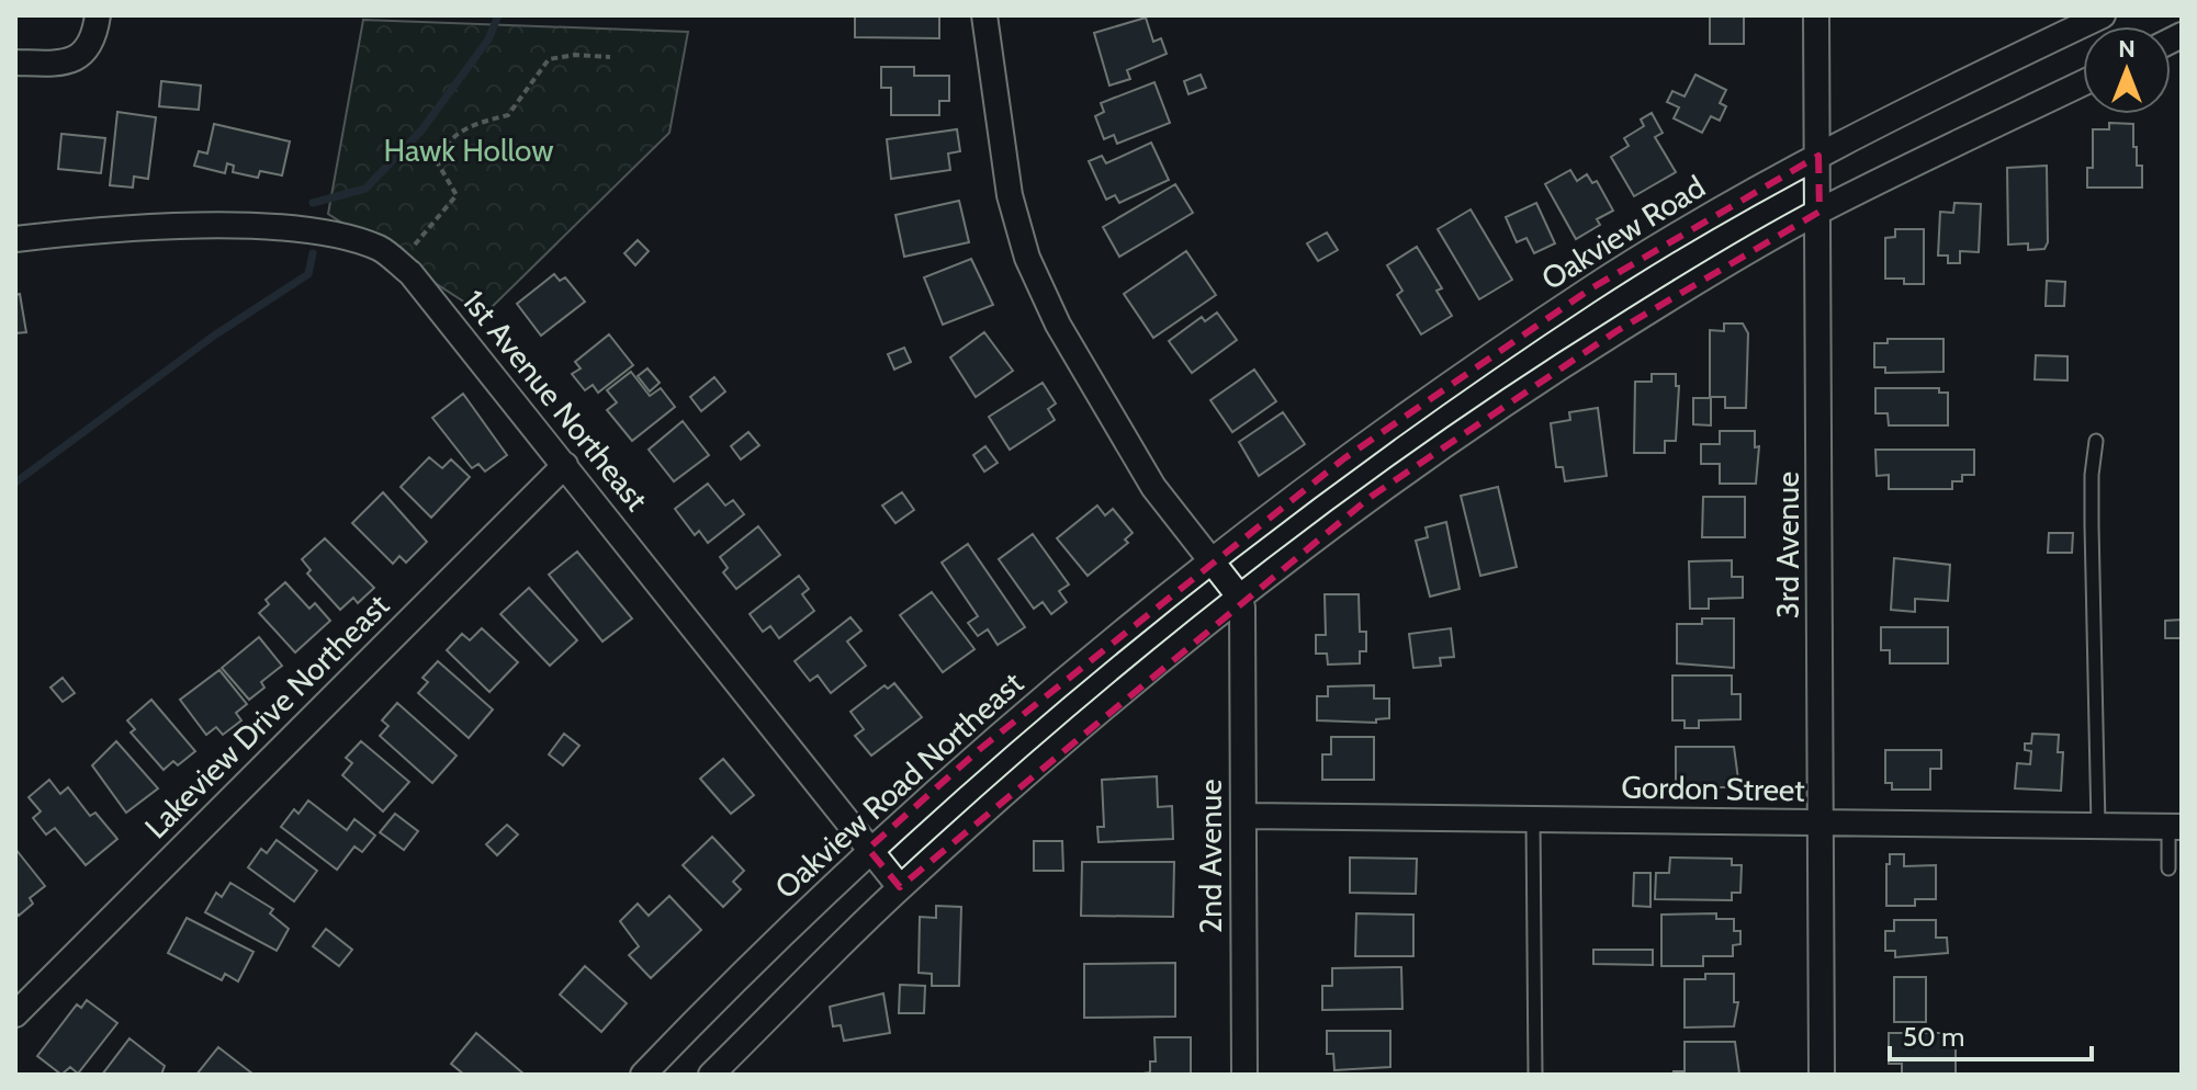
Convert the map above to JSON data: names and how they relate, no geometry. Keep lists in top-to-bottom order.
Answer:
{
  "streets": {
    "street": [
      "Oakview Road",
      "1st Avenue Northeast",
      "3rd Avenue",
      "Lakeview Drive Northeast",
      "Oakview Road Northeast",
      "Gordon Street",
      "2nd Avenue"
    ]
  },
  "crossings": [
    ["Oakview Road", "3rd Avenue"],
    ["Oakview Road", "Oakview Road Northeast"],
    ["1st Avenue Northeast", "Lakeview Drive Northeast"],
    ["1st Avenue Northeast", "Oakview Road Northeast"],
    ["3rd Avenue", "Gordon Street"],
    ["Gordon Street", "2nd Avenue"]
  ],
  "parks": ["Hawk Hollow"],
  "scale_bar": "50 m",
  "north": "top"
}
